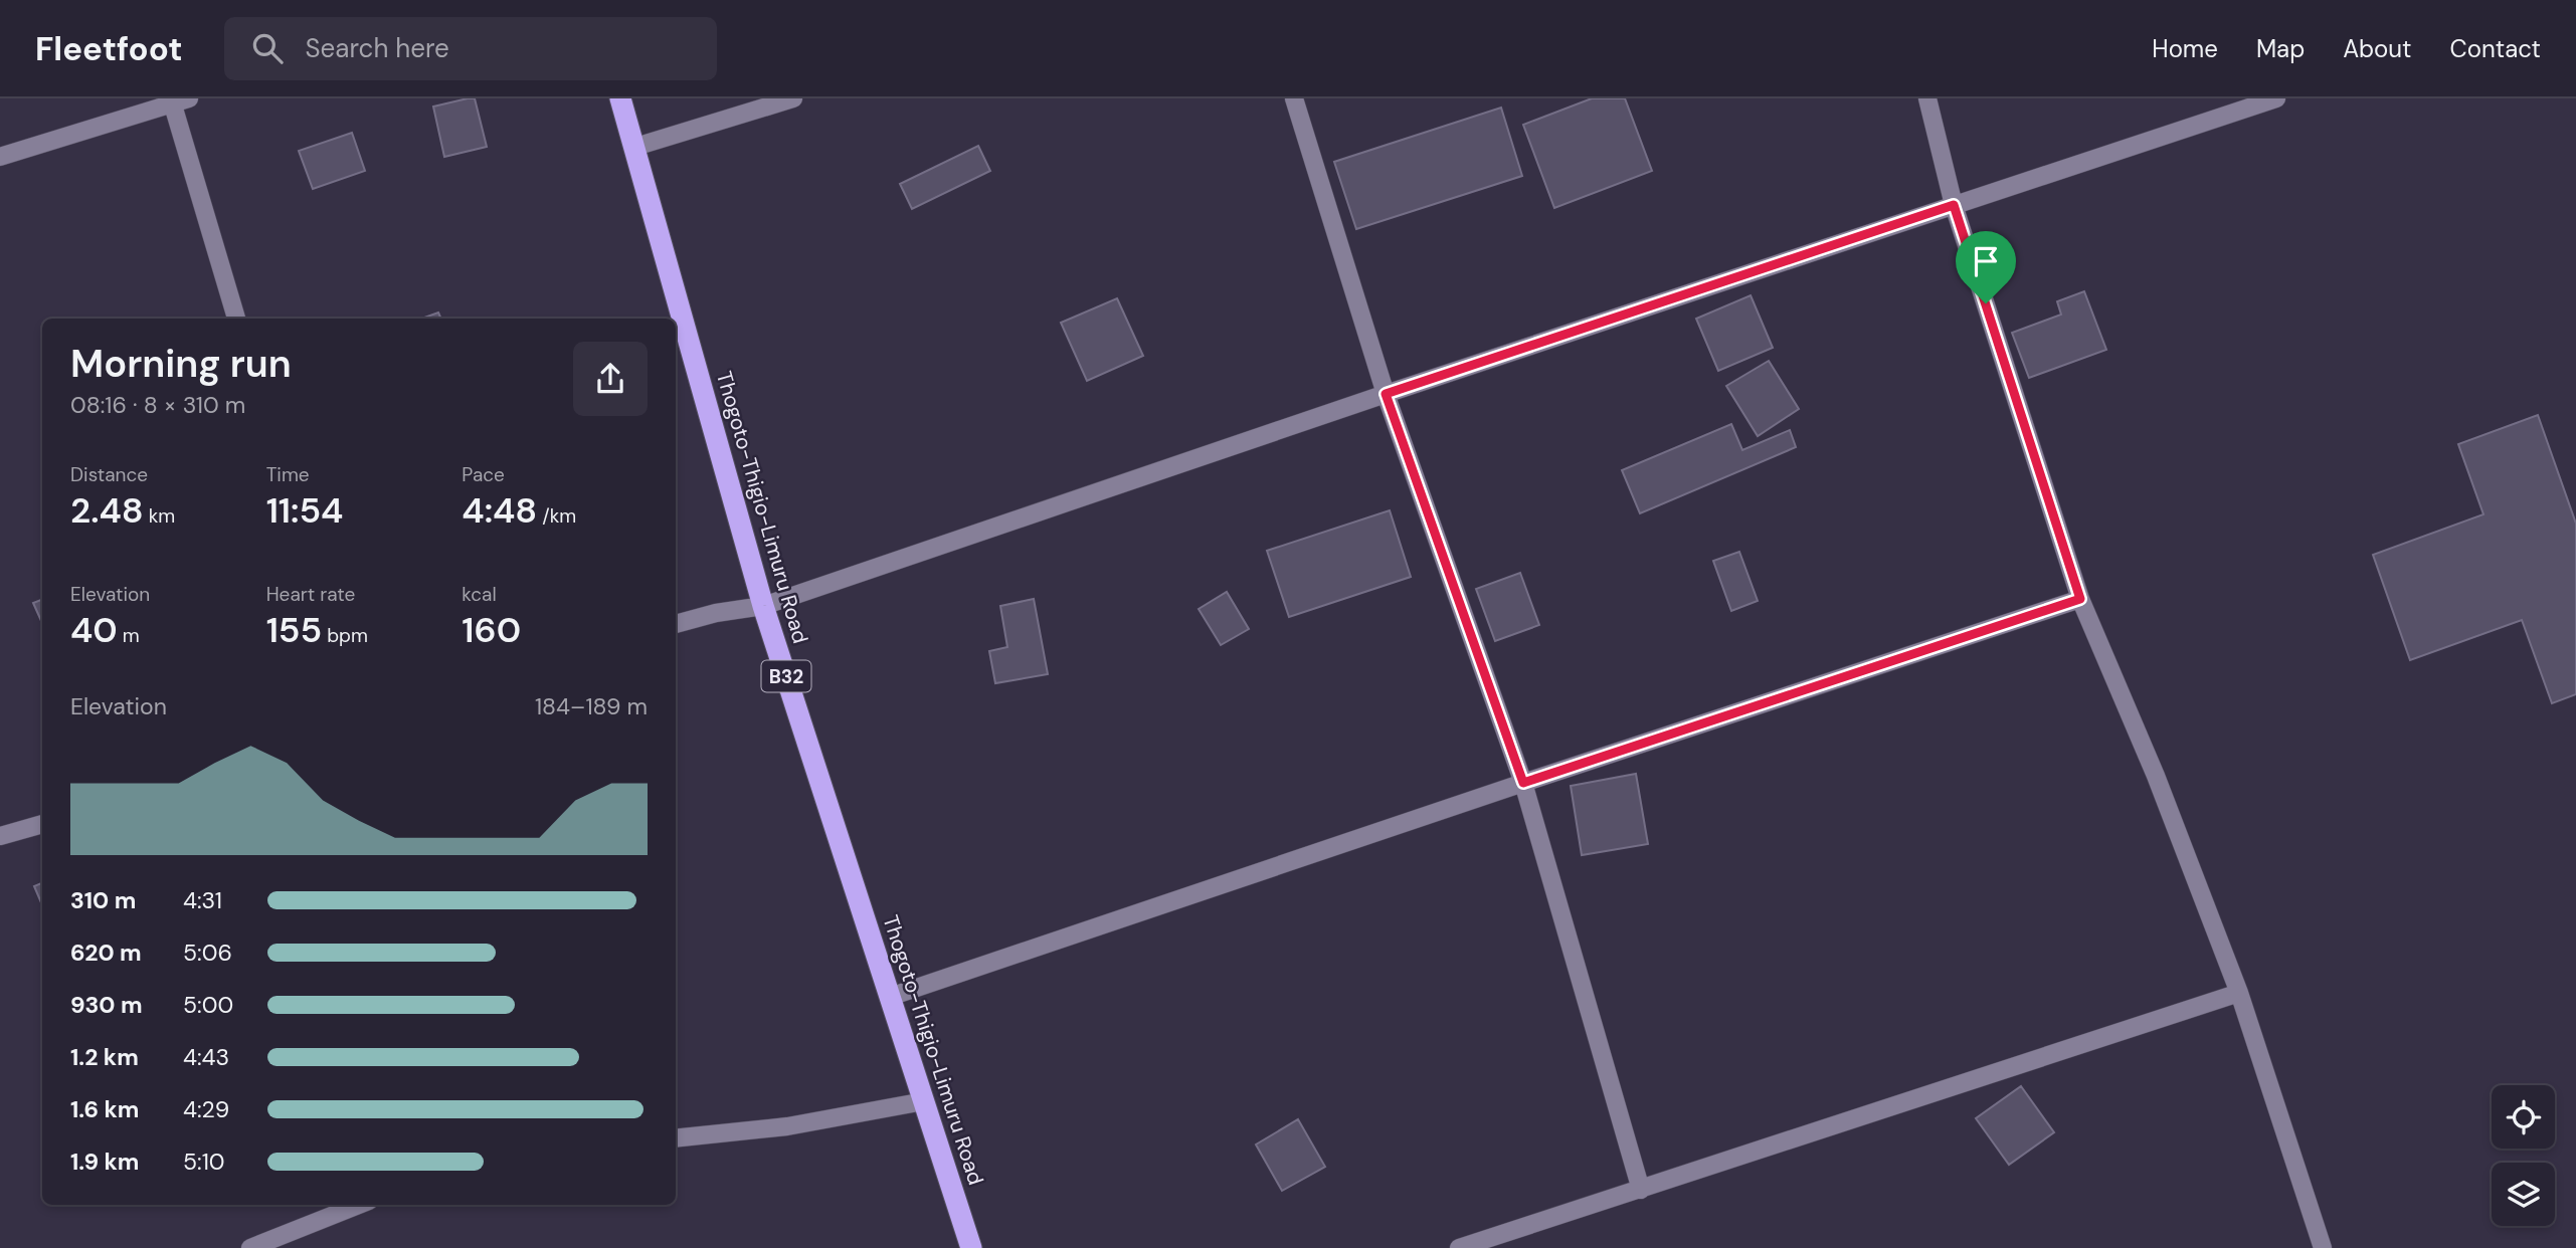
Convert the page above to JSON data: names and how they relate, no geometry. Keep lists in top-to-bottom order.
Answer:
{
  "streets": {
    "highway": ["Thogoto-Thigio-Limuru Road", "B32"]
  },
  "page": {
    "header": "Fleetfoot",
    "search": "Search here",
    "nav": [
      "Home",
      "Map",
      "About",
      "Contact"
    ],
    "heading": ["Morning run", "08:16 · 8 × 310 m"],
    "stats": [
      ["Distance", "2.48 km"],
      ["Time", "11:54"],
      ["Pace", "4:48 /km"],
      ["Elevation", "40 m"],
      ["Heart rate", "155 bpm"],
      ["kcal", "160"]
    ],
    "chart": ["Elevation", "184–189 m"],
    "list": [
      {
        "name": "310 m",
        "note": "4:31"
      },
      {
        "name": "620 m",
        "note": "5:06"
      },
      {
        "name": "930 m",
        "note": "5:00"
      },
      {
        "name": "1.2 km",
        "note": "4:43"
      },
      {
        "name": "1.6 km",
        "note": "4:29"
      },
      {
        "name": "1.9 km",
        "note": "5:10"
      }
    ]
  }
}
